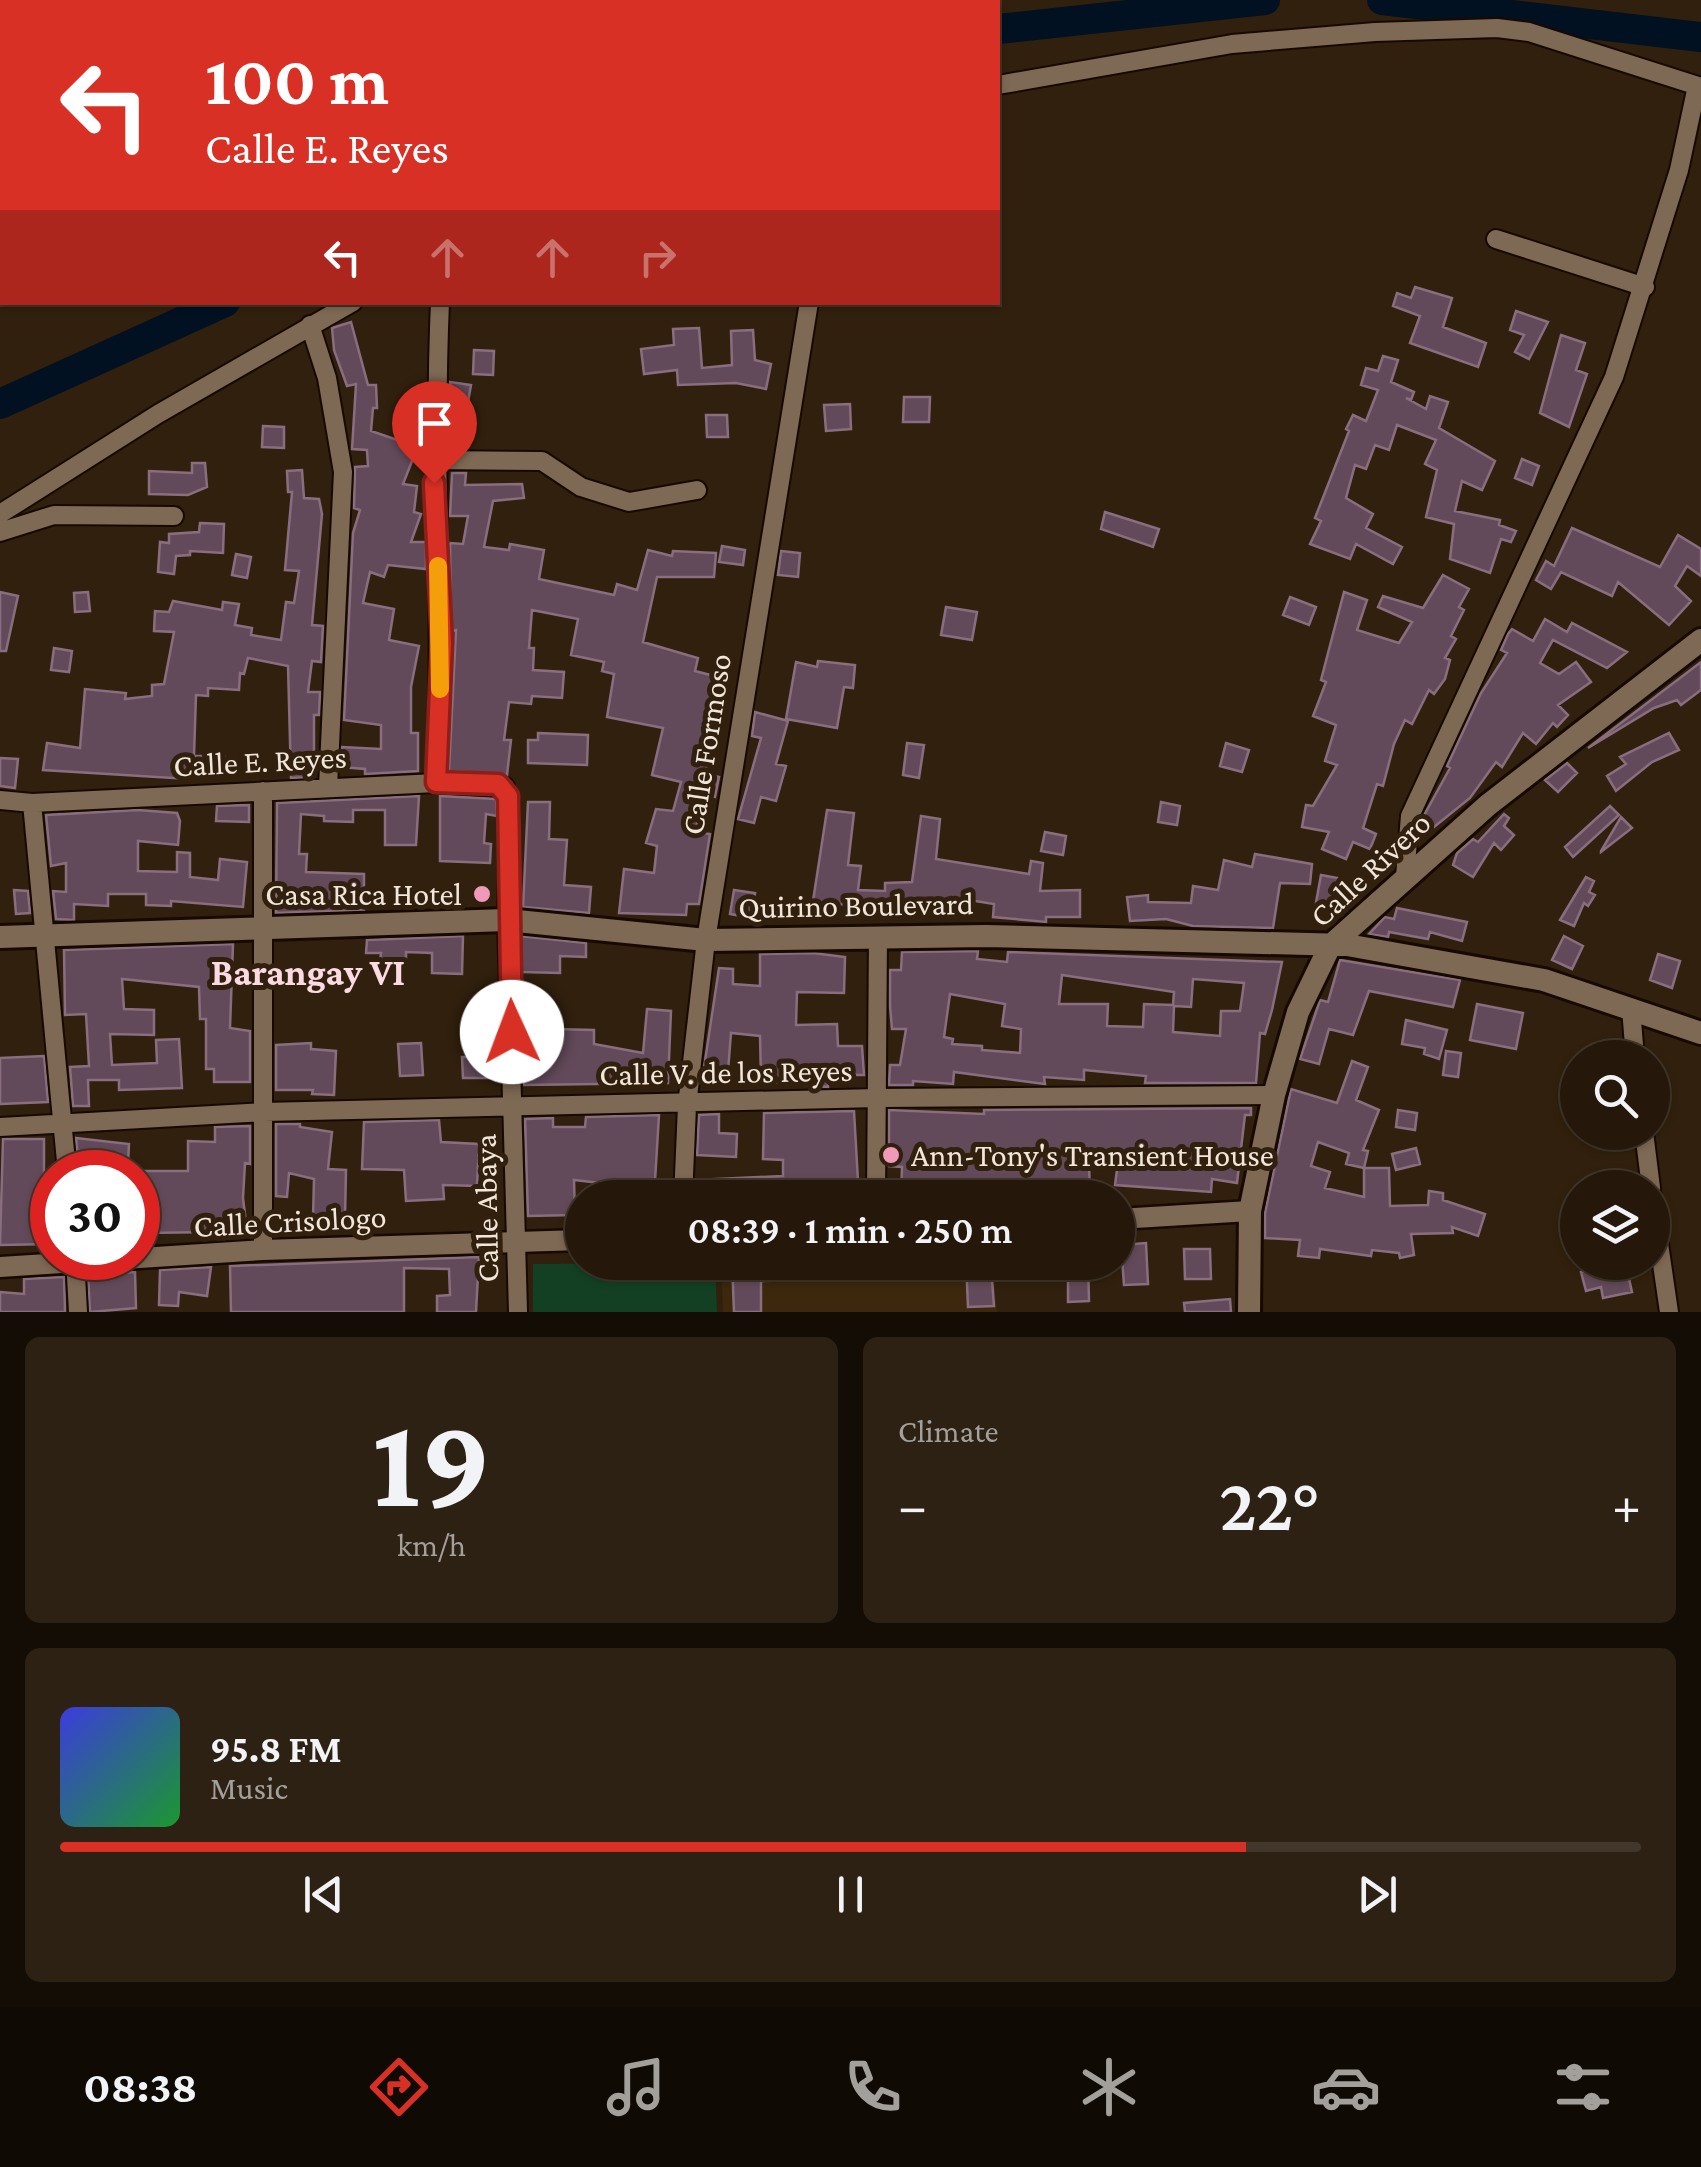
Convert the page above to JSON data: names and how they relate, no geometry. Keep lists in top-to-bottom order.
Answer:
{
  "streets": {
    "main road": ["Calle Rivero", "Quirino Boulevard"],
    "street": [
      "Calle Formoso",
      "Calle E. Reyes",
      "Calle V. de los Reyes",
      "Calle Abaya",
      "Calle Crisologo"
    ]
  },
  "crossings": [
    ["Calle Formoso", "Quirino Boulevard"],
    ["Calle Formoso", "Calle V. de los Reyes"],
    ["Calle E. Reyes", "Calle Abaya"],
    ["Calle Rivero", "Quirino Boulevard"],
    ["Calle Rivero", "Calle V. de los Reyes"],
    ["Quirino Boulevard", "Calle Abaya"],
    ["Calle V. de los Reyes", "Calle Abaya"],
    ["Calle Abaya", "Calle Crisologo"]
  ],
  "districts": ["Barangay VI"],
  "places": ["Casa Rica Hotel", "Ann-Tony's Transient House"],
  "page": {
    "turn": ["100 m", "Calle E. Reyes"],
    "limit": "30",
    "trip": "08:39 · 1 min · 250 m",
    "tile": [
      ["19", "km/h"],
      "Climate"
    ],
    "heat": ["−", "22°", "+"],
    "song": ["95.8 FM", "Music"],
    "tabs": "08:38"
  }
}
